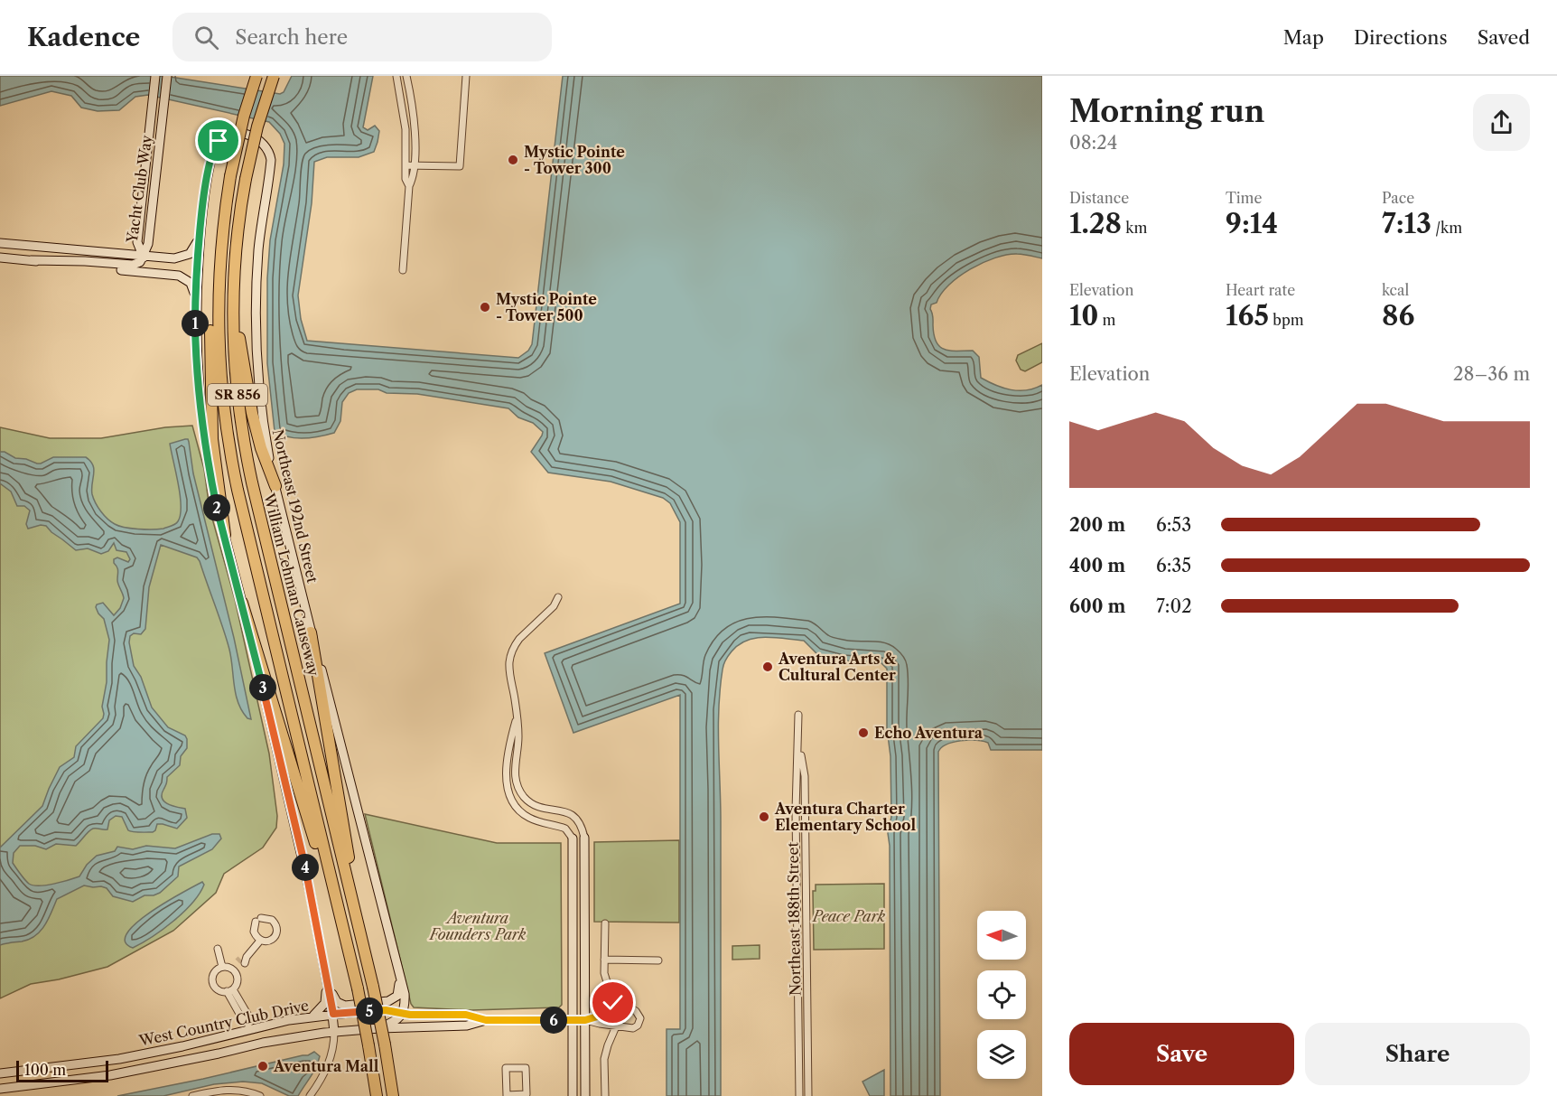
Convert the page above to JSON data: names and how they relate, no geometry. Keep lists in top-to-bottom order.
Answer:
{
  "streets": {
    "highway": ["SR 856", "William Lehman Causeway"],
    "street": [
      "Yacht Club Way",
      "Northeast 192nd Street",
      "Northeast 188th Street",
      "West Country Club Drive"
    ]
  },
  "crossings": [
    ["Northeast 192nd Street", "West Country Club Drive"]
  ],
  "parks": ["Peace Park", "Aventura Founders Park"],
  "places": [
    "Mystic Pointe - Tower 300",
    "Mystic Pointe - Tower 500",
    "Aventura Arts & Cultural Center",
    "Echo Aventura",
    "Aventura Charter Elementary School",
    "Aventura Mall"
  ],
  "scale_bar": "100 m",
  "north": "left",
  "page": {
    "header": "Kadence",
    "search": "Search here",
    "nav": ["Map", "Directions", "Saved"],
    "heading": ["Morning run", "08:24"],
    "stats": [
      ["Distance", "1.28 km"],
      ["Time", "9:14"],
      ["Pace", "7:13 /km"],
      ["Elevation", "10 m"],
      ["Heart rate", "165 bpm"],
      ["kcal", "86"]
    ],
    "pins": [
      "1",
      "2",
      "3",
      "4",
      "5",
      "6"
    ],
    "chart": ["Elevation", "28–36 m"],
    "list": [
      {
        "name": "200 m",
        "note": "6:53"
      },
      {
        "name": "400 m",
        "note": "6:35"
      },
      {
        "name": "600 m",
        "note": "7:02"
      }
    ],
    "buttons": ["Save", "Share"],
    "scale": "100 m"
  }
}
